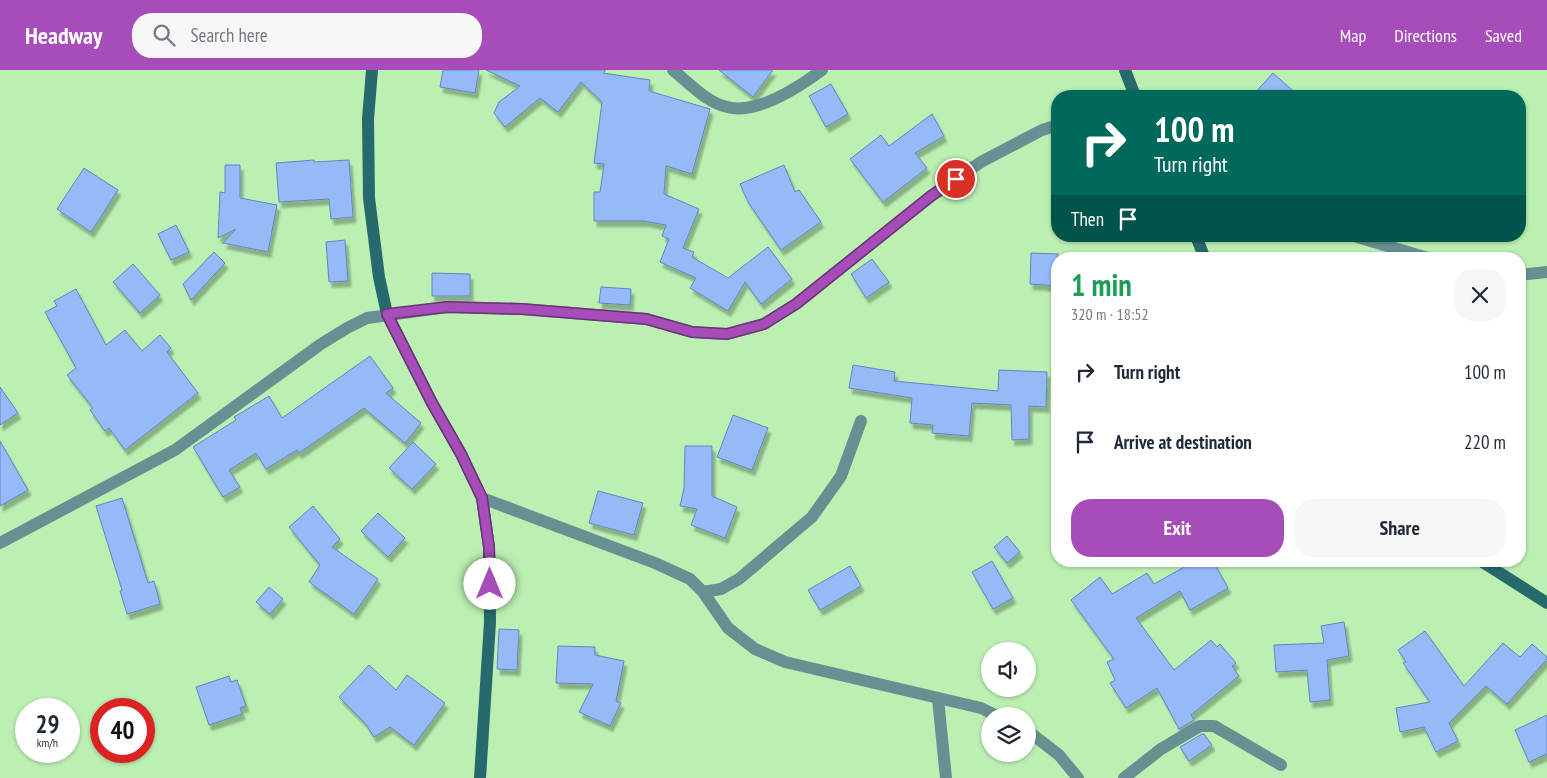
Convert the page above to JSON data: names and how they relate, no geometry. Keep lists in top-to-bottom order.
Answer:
{
  "page": {
    "header": "Headway",
    "search": "Search here",
    "nav": ["Map", "Directions", "Saved"],
    "turn": ["100 m", "Turn right"],
    "then": "Then",
    "heading": ["1 min", "320 m · 18:52"],
    "list": [
      {
        "name": "Turn right",
        "value": "100 m"
      },
      {
        "name": "Arrive at destination",
        "value": "220 m"
      }
    ],
    "buttons": ["Exit", "Share"],
    "speed": "29 km/h",
    "limit": "40"
  }
}
